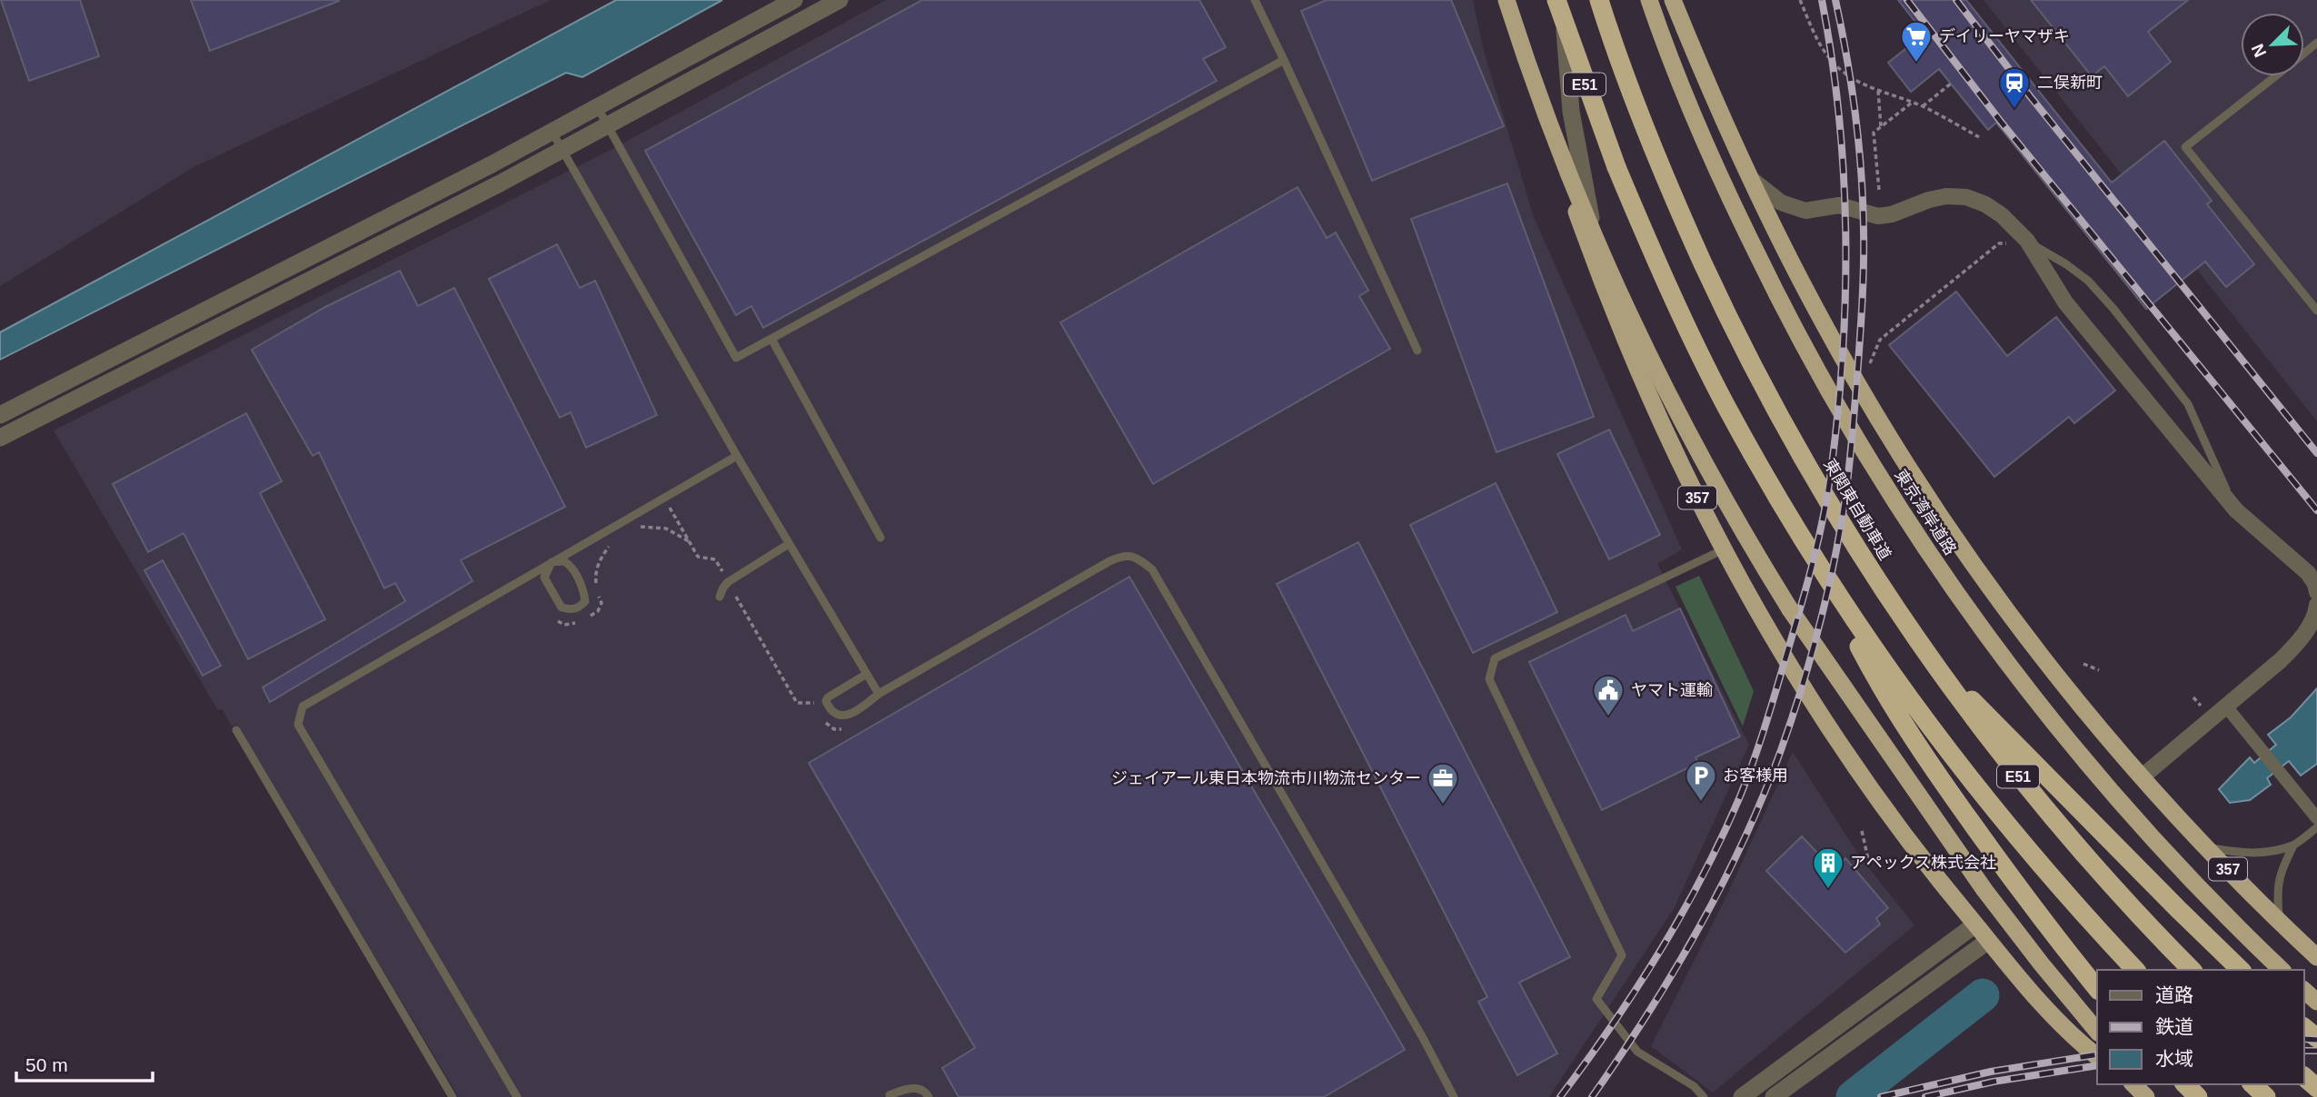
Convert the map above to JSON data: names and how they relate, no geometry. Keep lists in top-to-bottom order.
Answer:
{
  "streets": {
    "highway": [
      "E51",
      "357",
      "東関東自動車道",
      "東京湾岸道路"
    ]
  },
  "places": {
    "supermarket": ["デイリーヤマザキ"],
    "station": ["二俣新町"],
    "public building": ["ヤマト運輸"],
    "parking": ["お客様用"],
    "office": ["ジェイアール東日本物流市川物流センター"],
    "building": ["アペックス株式会社"]
  },
  "legend": ["道路", "鉄道", "水域"],
  "scale_bar": "50 m",
  "north": "bottom left"
}
